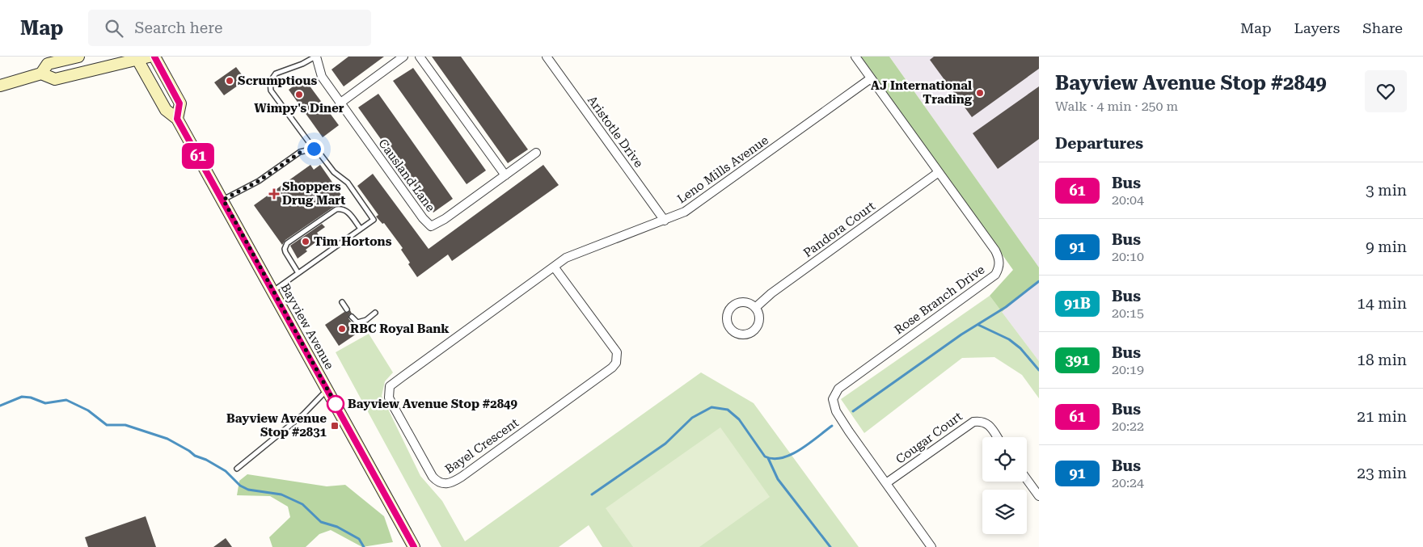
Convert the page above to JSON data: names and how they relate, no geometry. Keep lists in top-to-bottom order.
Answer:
{
  "streets": {
    "main road": ["Bayview Avenue"],
    "street": [
      "Aristotle Drive",
      "Leno Mills Avenue",
      "Causland Lane",
      "Pandora Court",
      "Rose Branch Drive",
      "Cougar Court",
      "Bayel Crescent"
    ]
  },
  "crossings": [
    ["Aristotle Drive", "Leno Mills Avenue"],
    ["Leno Mills Avenue", "Rose Branch Drive"],
    ["Leno Mills Avenue", "Bayel Crescent"],
    ["Pandora Court", "Rose Branch Drive"],
    ["Rose Branch Drive", "Cougar Court"]
  ],
  "places": {
    "other": [
      "Scrumptious",
      "AJ International Trading",
      "Wimpy's Diner",
      "Tim Hortons",
      "RBC Royal Bank",
      "Bayview Avenue Stop #2849"
    ],
    "health": ["Shoppers Drug Mart"],
    "transit": ["Bayview Avenue Stop #2831"]
  },
  "lines": ["bus line 61"],
  "page": {
    "header": "Map",
    "search": "Search here",
    "nav": ["Map", "Layers", "Share"],
    "on_map": "61",
    "heading": [
      ["Bayview Avenue Stop #2849", "Walk · 4 min · 250 m"],
      "Departures"
    ],
    "list": [
      {
        "mark": "61",
        "name": "Bus",
        "note": "20:04",
        "value": "3 min"
      },
      {
        "mark": "91",
        "name": "Bus",
        "note": "20:10",
        "value": "9 min"
      },
      {
        "mark": "91B",
        "name": "Bus",
        "note": "20:15",
        "value": "14 min"
      },
      {
        "mark": "391",
        "name": "Bus",
        "note": "20:19",
        "value": "18 min"
      },
      {
        "mark": "61",
        "name": "Bus",
        "note": "20:22",
        "value": "21 min"
      },
      {
        "mark": "91",
        "name": "Bus",
        "note": "20:24",
        "value": "23 min"
      }
    ]
  }
}
